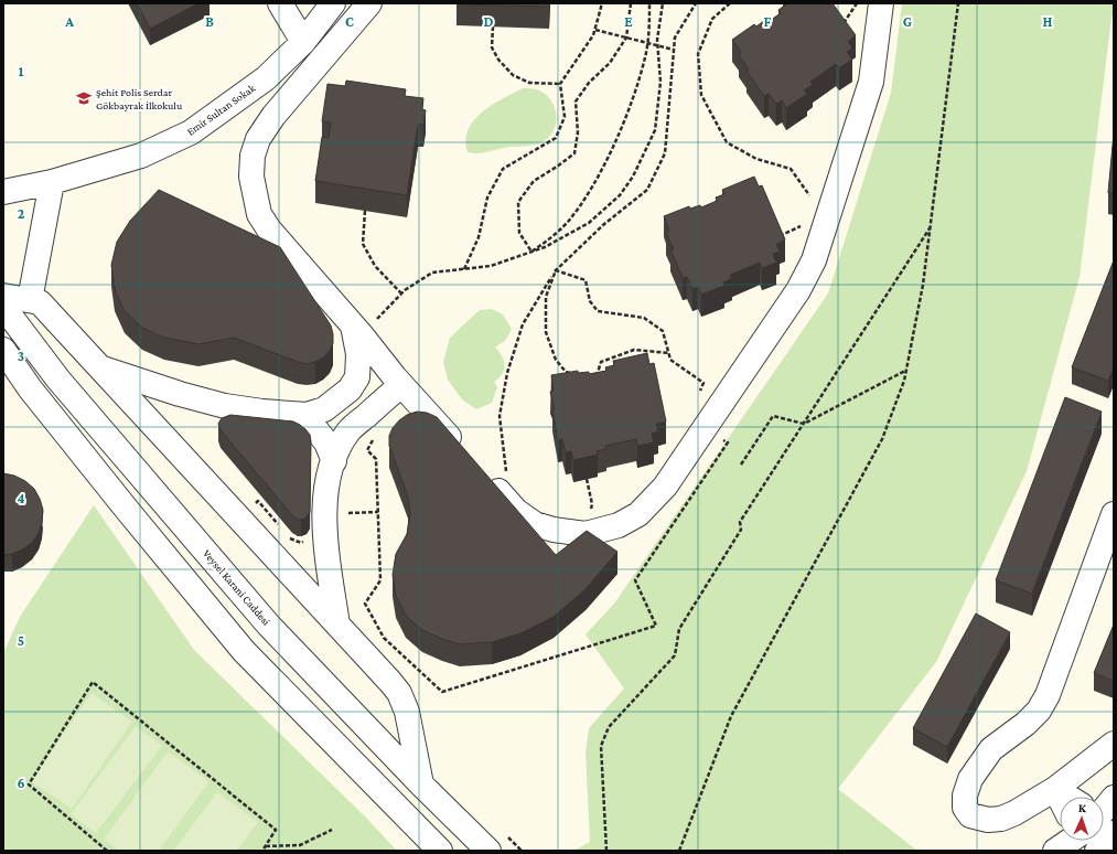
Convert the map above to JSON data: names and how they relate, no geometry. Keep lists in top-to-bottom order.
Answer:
{
  "streets": {
    "street": ["Emir Sultan Sokak", "Veysel Karani Caddesi"]
  },
  "places": {
    "school or university": ["Şehit Polis Serdar Gökbayrak İlkokulu"]
  },
  "north": "top",
  "grid": {
    "columns": [
      "A",
      "B",
      "C",
      "D",
      "E",
      "F",
      "G",
      "H"
    ],
    "rows": [
      "1",
      "2",
      "3",
      "4",
      "5",
      "6"
    ]
  }
}
